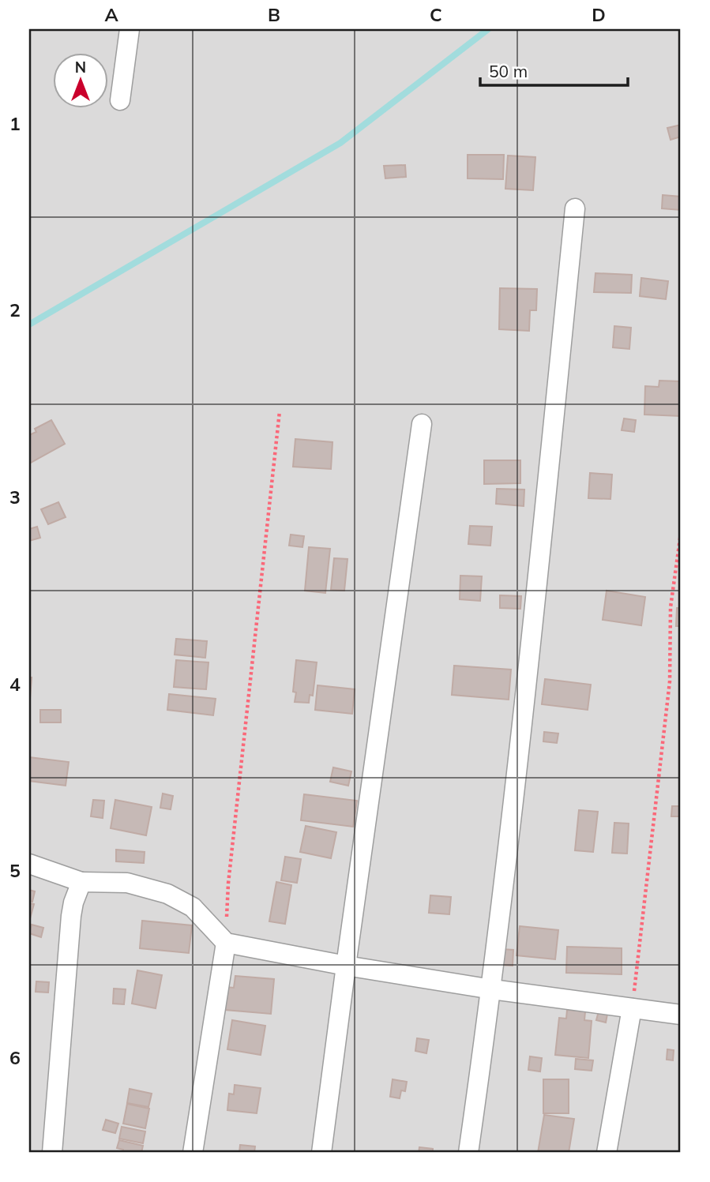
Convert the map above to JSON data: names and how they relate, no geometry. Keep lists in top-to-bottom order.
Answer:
{
  "scale_bar": "50 m",
  "north": "top",
  "grid": {
    "columns": [
      "A",
      "B",
      "C",
      "D"
    ],
    "rows": [
      "1",
      "2",
      "3",
      "4",
      "5",
      "6"
    ]
  }
}
